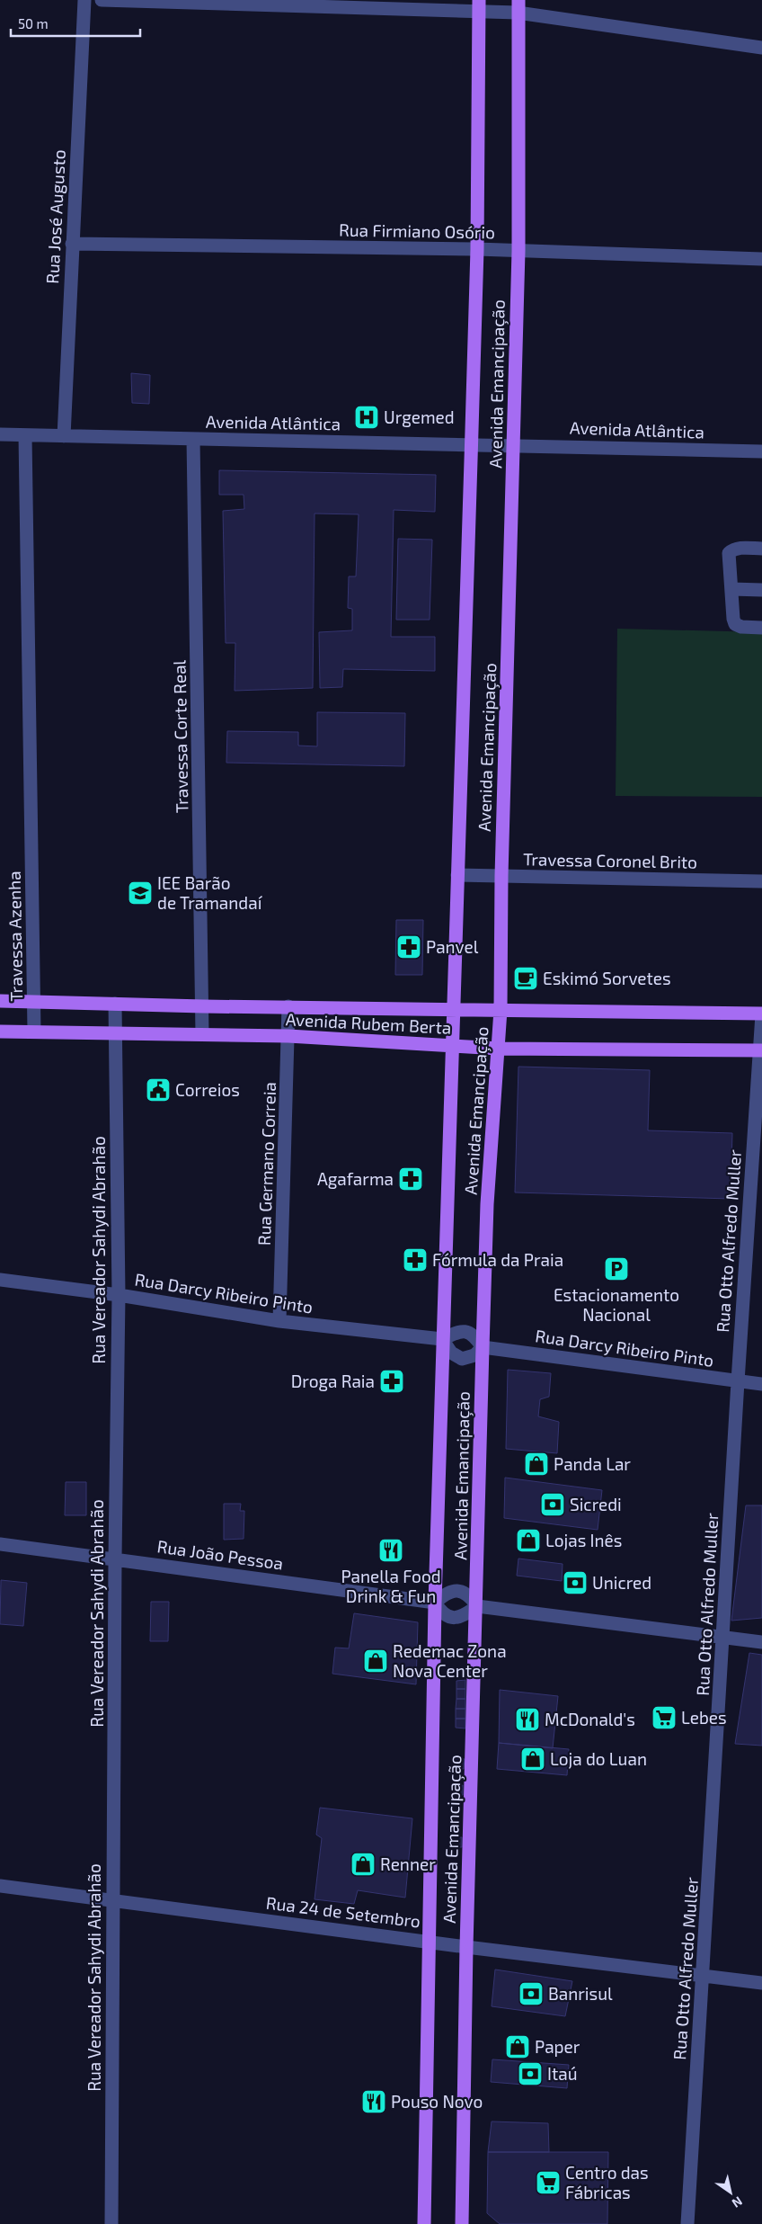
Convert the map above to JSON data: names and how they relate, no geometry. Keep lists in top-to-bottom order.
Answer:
{
  "streets": {
    "main road": ["Avenida Emancipação", "Avenida Rubem Berta"],
    "street": [
      "Rua José Augusto",
      "Rua Firmiano Osório",
      "Avenida Atlântica",
      "Travessa Corte Real",
      "Travessa Coronel Brito",
      "Travessa Azenha",
      "Rua Germano Correia",
      "Rua Otto Alfredo Muller",
      "Rua Vereador Sahydi Abrahão",
      "Rua Darcy Ribeiro Pinto",
      "Rua João Pessoa",
      "Rua 24 de Setembro"
    ]
  },
  "crossings": [
    ["Rua José Augusto", "Rua Firmiano Osório"],
    ["Rua José Augusto", "Avenida Atlântica"],
    ["Rua Firmiano Osório", "Avenida Emancipação"],
    ["Avenida Emancipação", "Avenida Atlântica"],
    ["Avenida Emancipação", "Travessa Coronel Brito"],
    ["Avenida Emancipação", "Avenida Rubem Berta"],
    ["Avenida Emancipação", "Rua Darcy Ribeiro Pinto"],
    ["Avenida Emancipação", "Rua João Pessoa"],
    ["Avenida Emancipação", "Rua 24 de Setembro"],
    ["Avenida Atlântica", "Travessa Corte Real"],
    ["Avenida Atlântica", "Travessa Azenha"],
    ["Travessa Corte Real", "Avenida Rubem Berta"],
    ["Travessa Azenha", "Avenida Rubem Berta"],
    ["Avenida Rubem Berta", "Rua Germano Correia"],
    ["Avenida Rubem Berta", "Rua Otto Alfredo Muller"],
    ["Avenida Rubem Berta", "Rua Vereador Sahydi Abrahão"],
    ["Rua Germano Correia", "Rua Darcy Ribeiro Pinto"],
    ["Rua Otto Alfredo Muller", "Rua Darcy Ribeiro Pinto"],
    ["Rua Otto Alfredo Muller", "Rua 24 de Setembro"],
    ["Rua Vereador Sahydi Abrahão", "Rua Darcy Ribeiro Pinto"],
    ["Rua Vereador Sahydi Abrahão", "Rua João Pessoa"],
    ["Rua Vereador Sahydi Abrahão", "Rua 24 de Setembro"]
  ],
  "places": {
    "hospital": ["Urgemed"],
    "school or university": ["IEE Barão de Tramandaí"],
    "pharmacy": [
      "Panvel",
      "Agafarma",
      "Fórmula da Praia",
      "Droga Raia"
    ],
    "cafe": ["Eskimó Sorvetes"],
    "public building": ["Correios"],
    "parking": ["Estacionamento Nacional"],
    "shop": [
      "Panda Lar",
      "Lojas Inês",
      "Redemac Zona Nova Center",
      "Loja do Luan",
      "Renner",
      "Paper"
    ],
    "bank": [
      "Sicredi",
      "Unicred",
      "Banrisul",
      "Itaú"
    ],
    "restaurant": ["Panella Food Drink & Fun", "McDonald's", "Pouso Novo"],
    "supermarket": ["Lebes", "Centro das Fábricas"]
  },
  "scale_bar": "50 m",
  "north": "bottom right"
}
